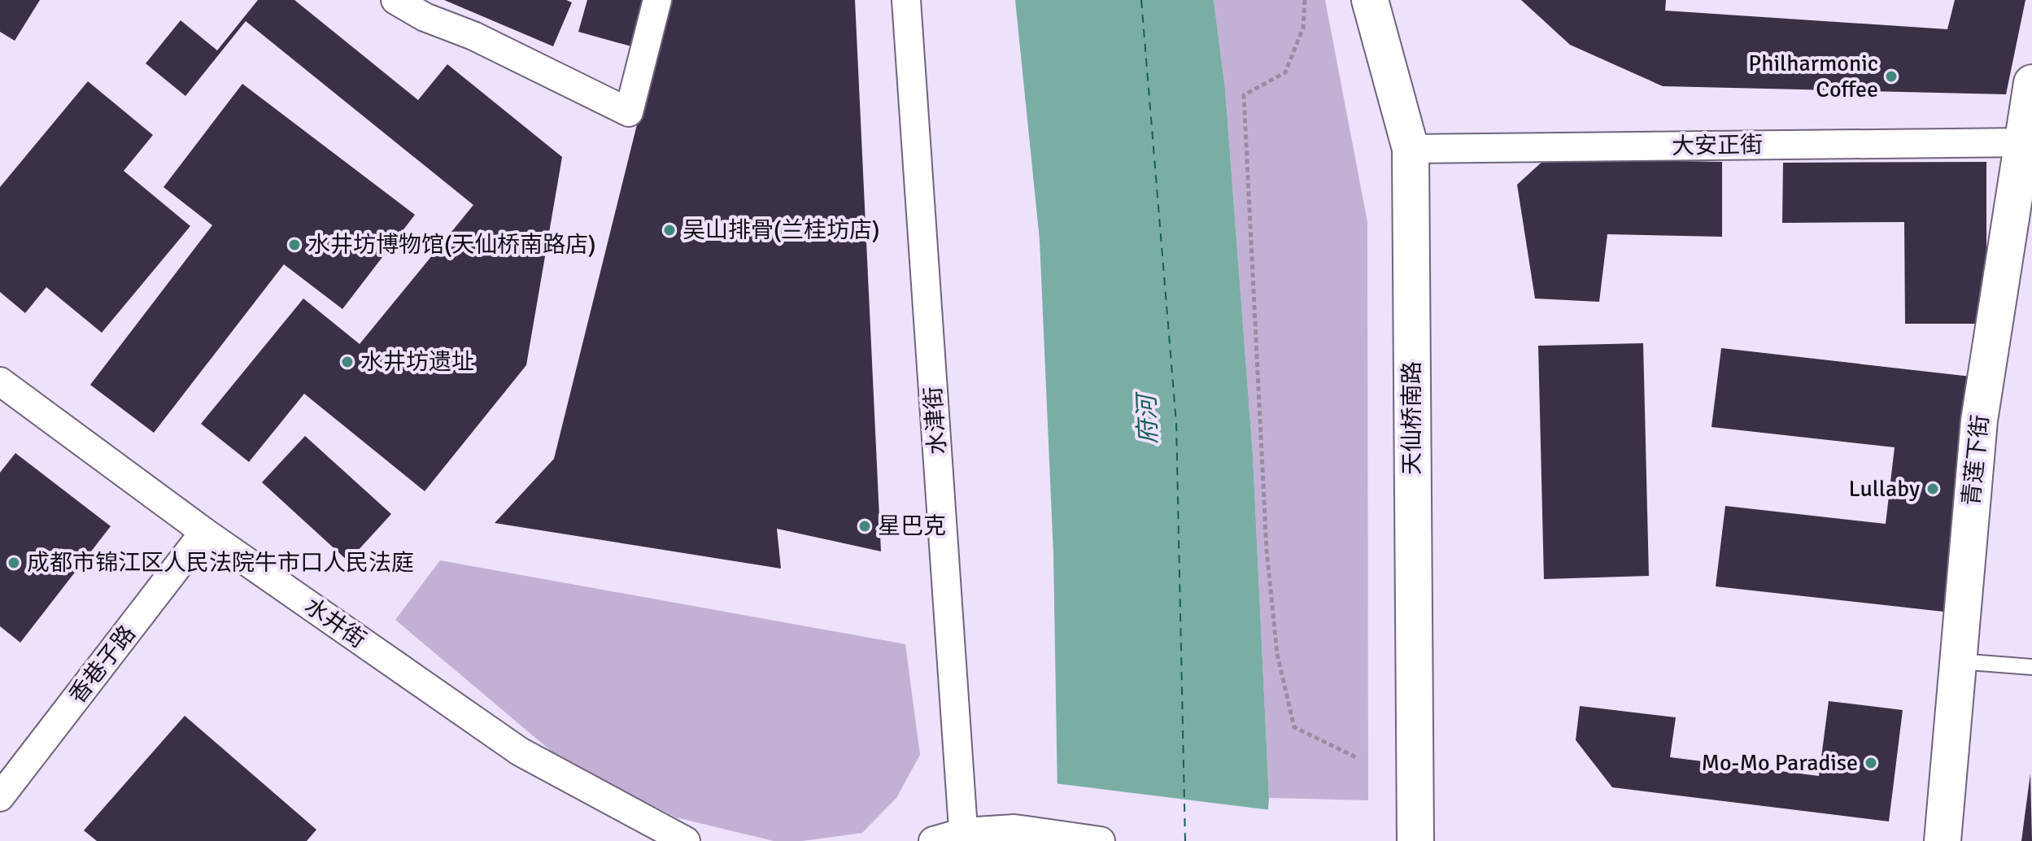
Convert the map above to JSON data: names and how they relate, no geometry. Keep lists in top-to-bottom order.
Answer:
{
  "streets": {
    "main road": ["天仙桥南路", "青莲下街"],
    "street": [
      "大安正街",
      "水津街",
      "水井街",
      "香巷子路"
    ]
  },
  "crossings": [
    ["大安正街", "天仙桥南路"],
    ["大安正街", "青莲下街"],
    ["水井街", "香巷子路"]
  ],
  "water": ["府河"],
  "places": [
    "Philharmonic Coffee",
    "吴山排骨(兰桂坊店)",
    "水井坊博物馆(天仙桥南路店)",
    "水井坊遗址",
    "Lullaby",
    "星巴克",
    "成都市锦江区人民法院牛市口人民法庭",
    "Mo-Mo Paradise"
  ]
}
